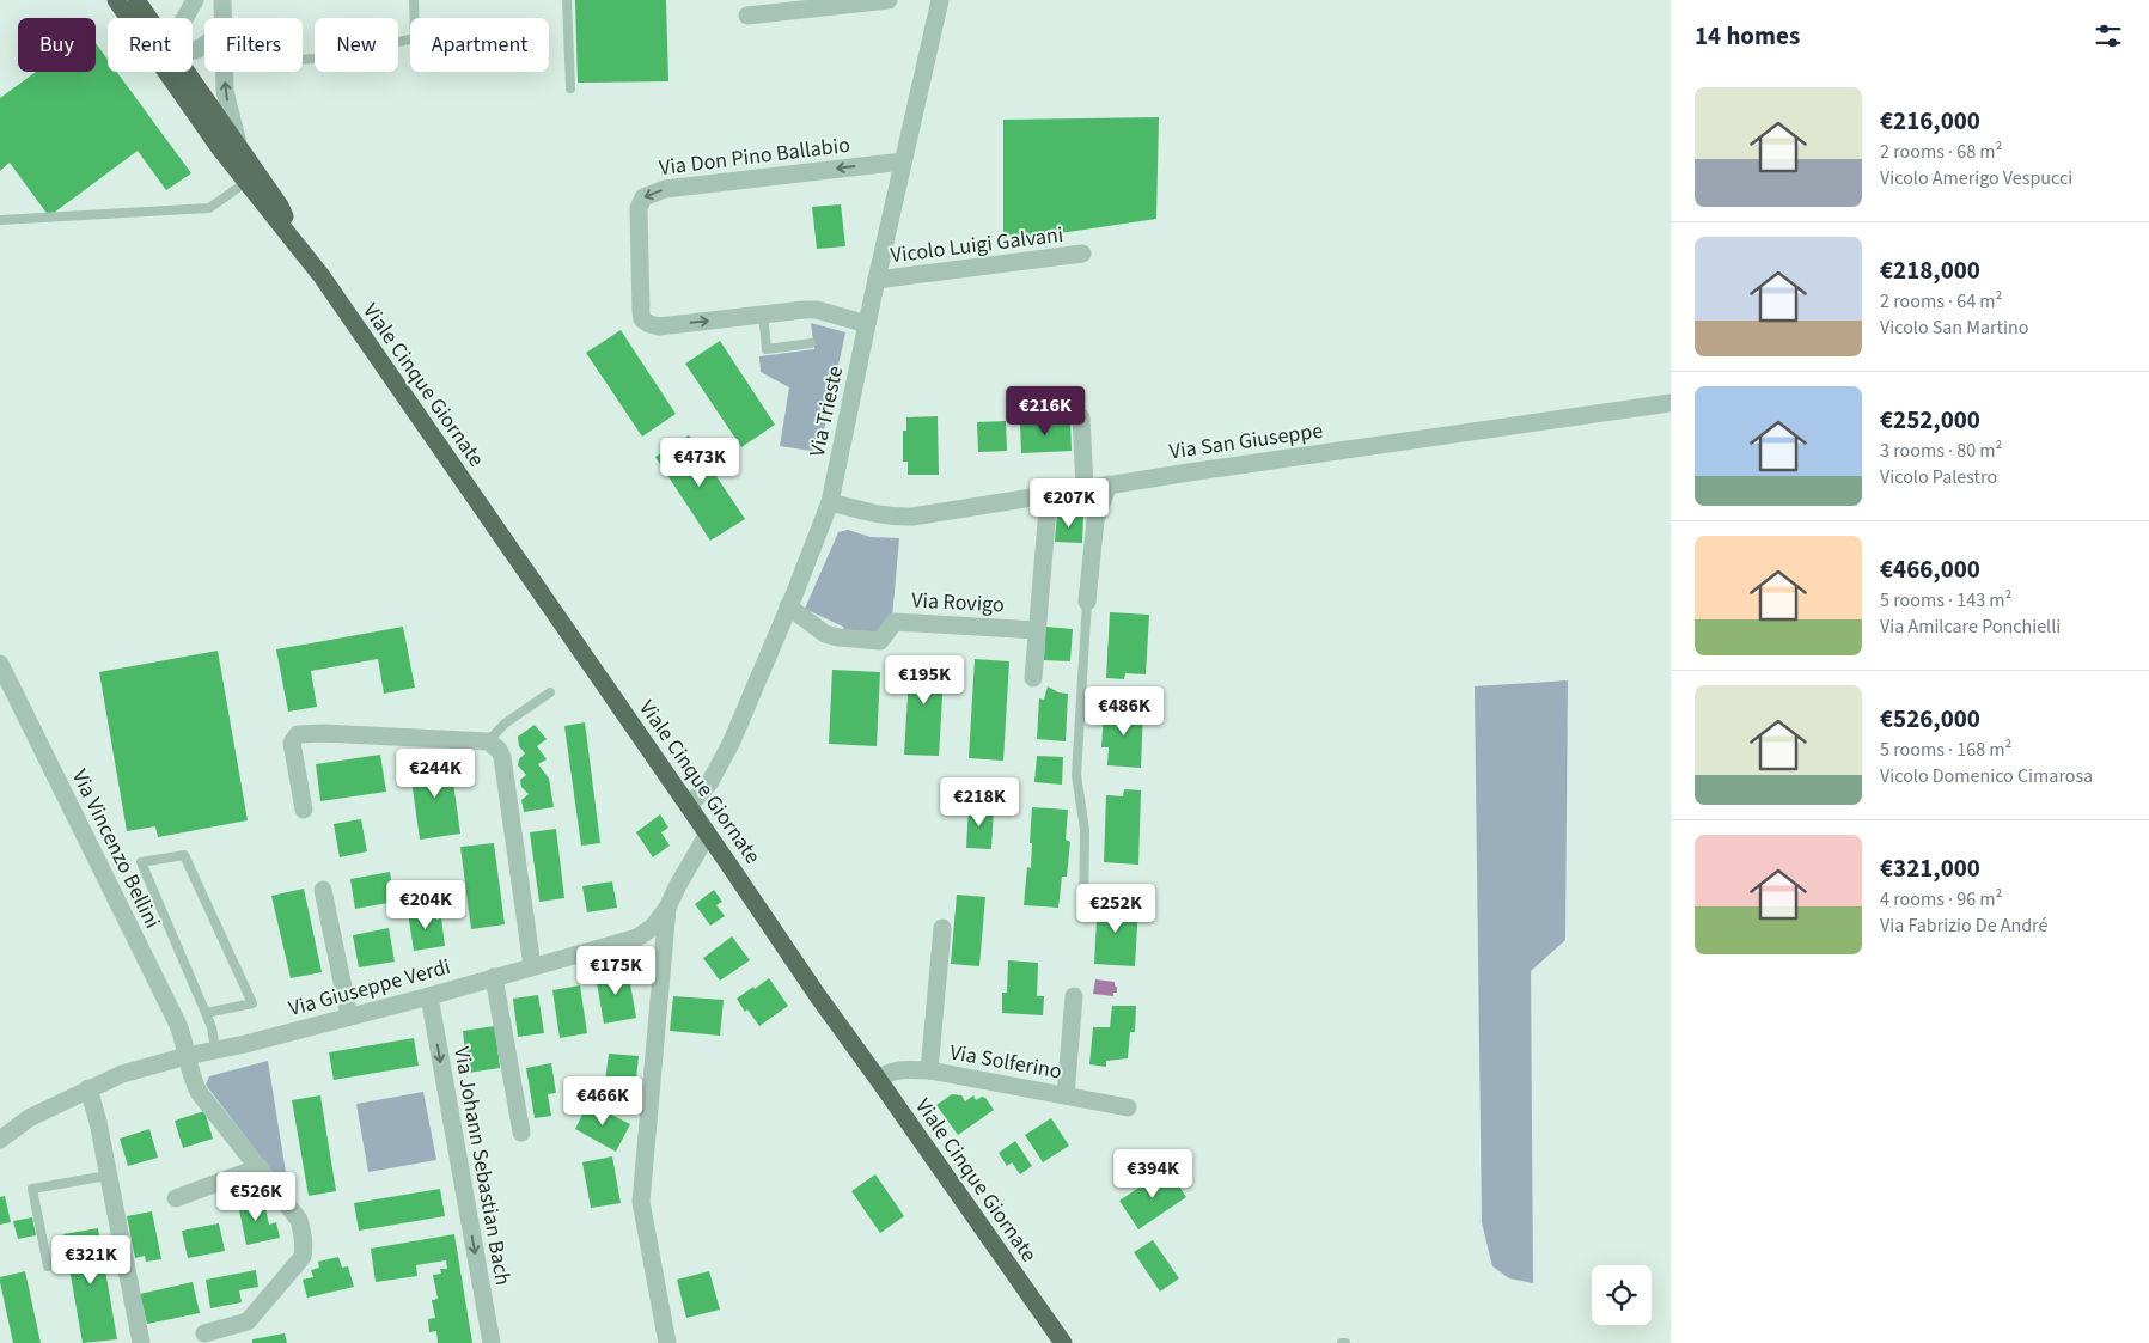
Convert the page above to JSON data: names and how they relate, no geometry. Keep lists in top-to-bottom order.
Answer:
{
  "streets": {
    "main road": ["Viale Cinque Giornate"],
    "street": [
      "Via Don Pino Ballabio",
      "Vicolo Luigi Galvani",
      "Via Trieste",
      "Via San Giuseppe",
      "Via Rovigo",
      "Via Vincenzo Bellini",
      "Via Giuseppe Verdi",
      "Via Solferino",
      "Via Johann Sebastian Bach"
    ]
  },
  "crossings": [
    ["Via Don Pino Ballabio", "Via Trieste"],
    ["Vicolo Luigi Galvani", "Via Trieste"],
    ["Viale Cinque Giornate", "Via Trieste"],
    ["Viale Cinque Giornate", "Via Giuseppe Verdi"],
    ["Viale Cinque Giornate", "Via Solferino"],
    ["Via Trieste", "Via San Giuseppe"],
    ["Via Trieste", "Via Rovigo"],
    ["Via Vincenzo Bellini", "Via Giuseppe Verdi"],
    ["Via Giuseppe Verdi", "Via Johann Sebastian Bach"]
  ],
  "page": {
    "heading": "14 homes",
    "chip": [
      "Buy",
      "Rent",
      "Filters",
      "New",
      "Apartment"
    ],
    "list": [
      {
        "name": "€216,000",
        "note": "2 rooms · 68 m² · Vicolo Amerigo Vespucci"
      },
      {
        "name": "€218,000",
        "note": "2 rooms · 64 m² · Vicolo San Martino"
      },
      {
        "name": "€252,000",
        "note": "3 rooms · 80 m² · Vicolo Palestro"
      },
      {
        "name": "€466,000",
        "note": "5 rooms · 143 m² · Via Amilcare Ponchielli"
      },
      {
        "name": "€526,000",
        "note": "5 rooms · 168 m² · Vicolo Domenico Cimarosa"
      },
      {
        "name": "€321,000",
        "note": "4 rooms · 96 m² · Via Fabrizio De André"
      }
    ],
    "price": [
      "€216K",
      "€473K",
      "€207K",
      "€195K",
      "€486K",
      "€244K",
      "€218K",
      "€204K",
      "€252K",
      "€175K",
      "€466K",
      "€394K",
      "€526K",
      "€321K"
    ]
  }
}
